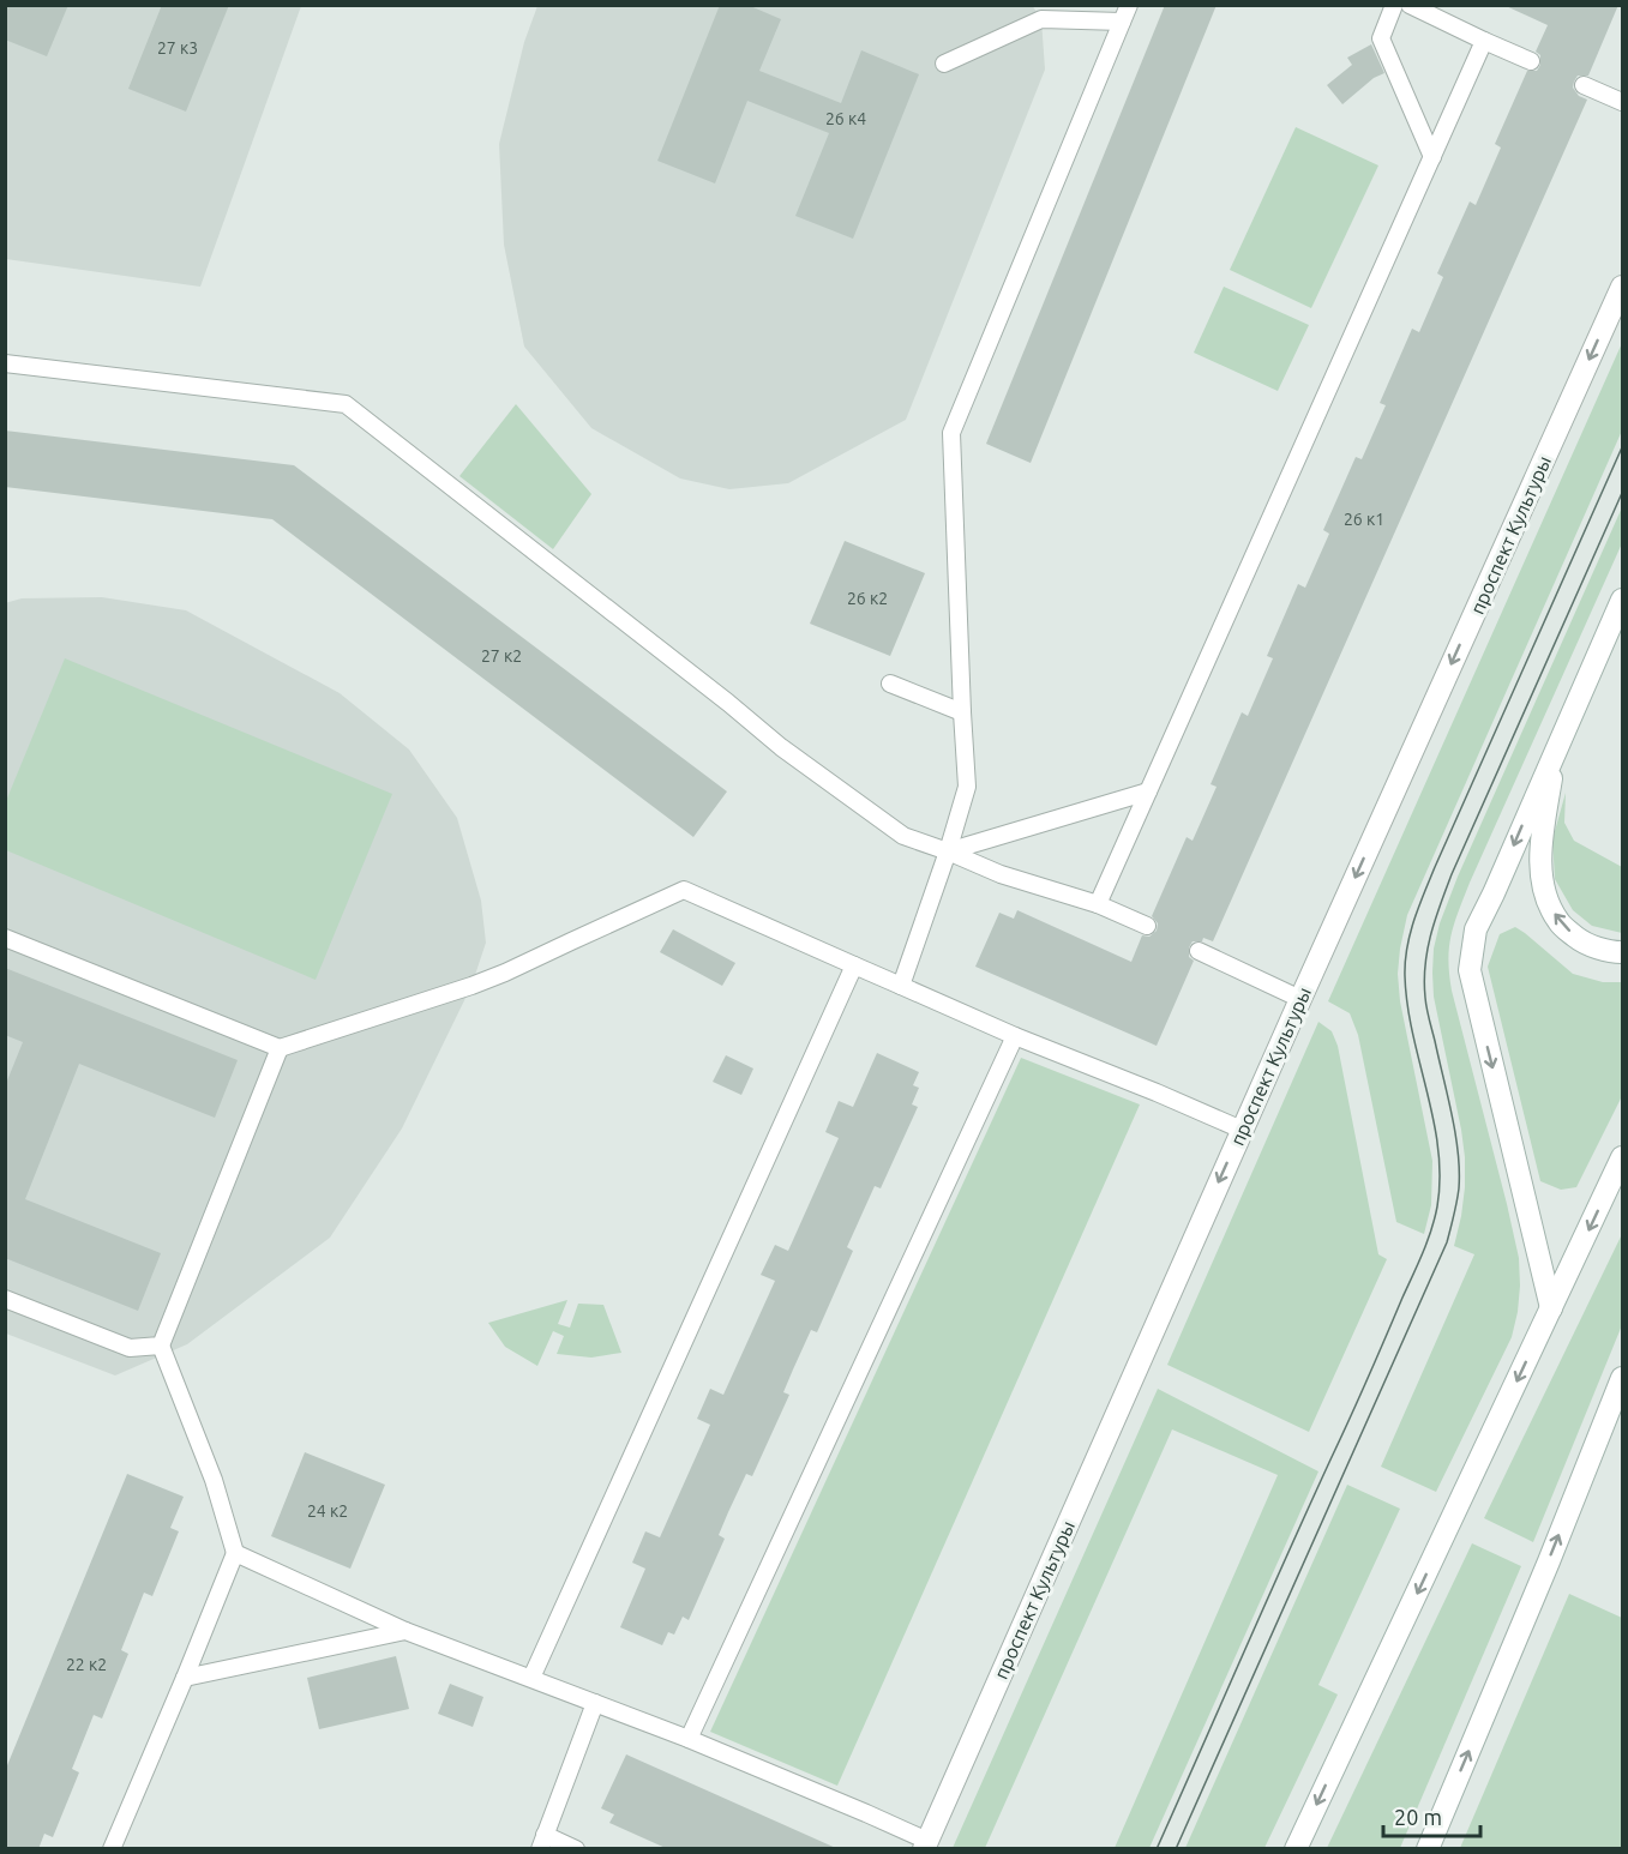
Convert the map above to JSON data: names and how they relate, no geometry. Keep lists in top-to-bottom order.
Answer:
{
  "streets": {
    "main road": ["проспект Культуры"]
  },
  "one_way": ["проспект Культуры"],
  "house_numbers": [
    "27 к3",
    "26 к4",
    "26 к1",
    "26 к2",
    "27 к2",
    "24 к2",
    "22 к2"
  ],
  "scale_bar": "20 m"
}
